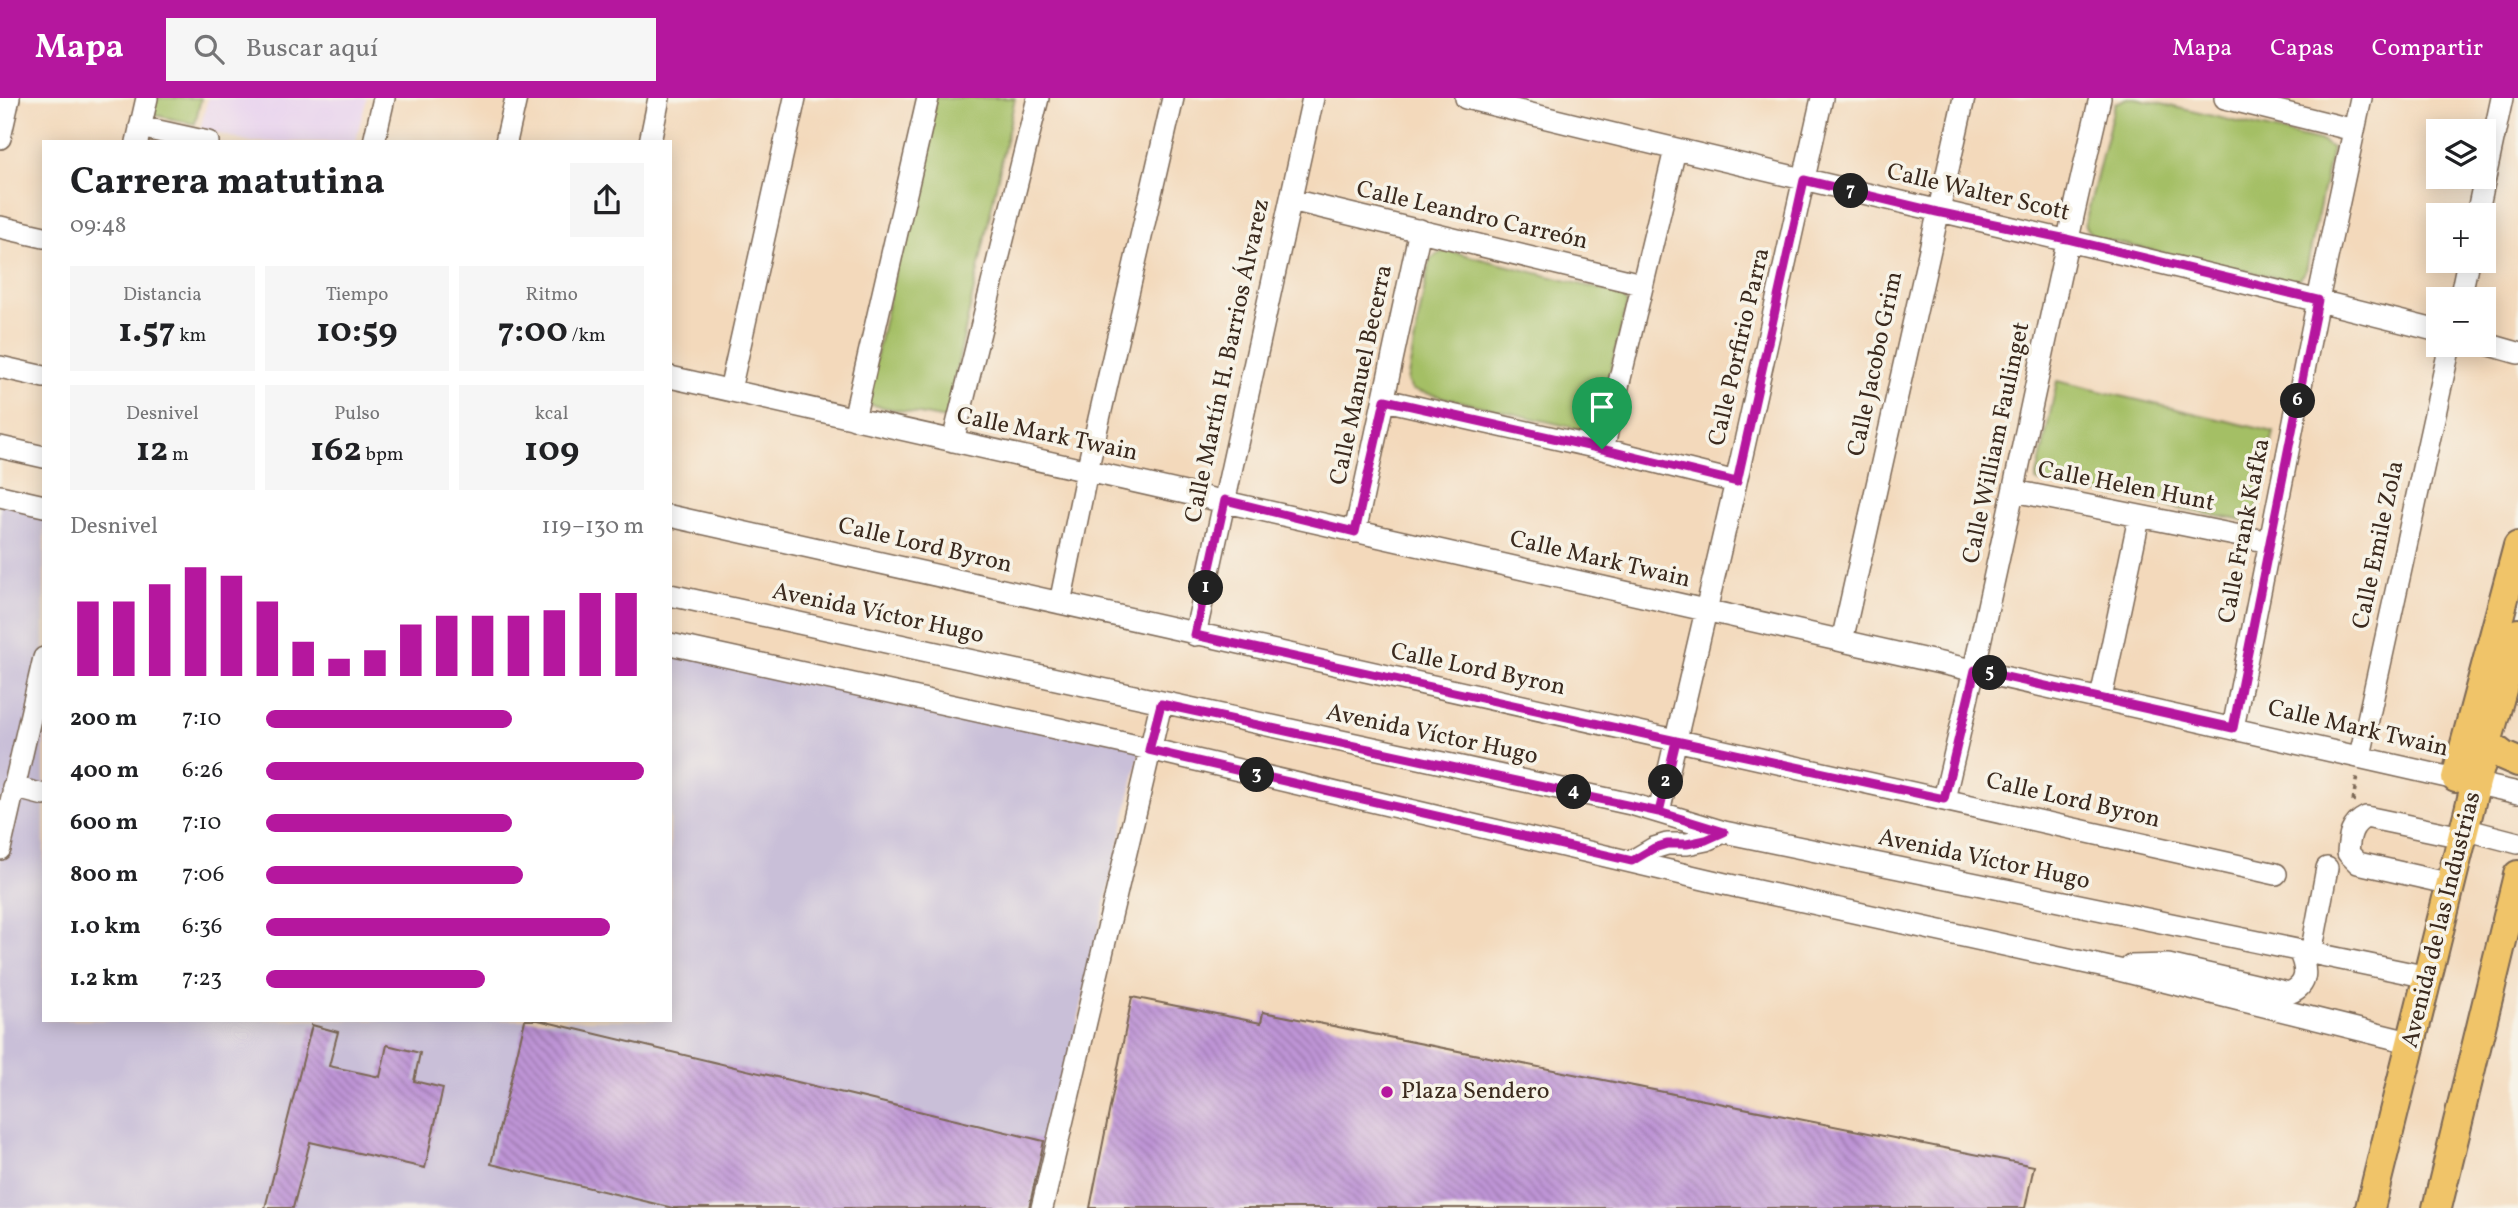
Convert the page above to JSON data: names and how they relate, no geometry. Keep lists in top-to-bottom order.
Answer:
{
  "streets": {
    "main road": ["Avenida de las Industrias"],
    "street": [
      "Calle Walter Scott",
      "Calle Leandro Carreón",
      "Calle Porfirio Parra",
      "Calle Martín H. Barrios Álvarez",
      "Calle Jacobo Grim",
      "Calle Manuel Becerra",
      "Calle Mark Twain",
      "Calle William Faulinget",
      "Calle Helen Hunt",
      "Calle Frank Kafka",
      "Calle Emile Zola",
      "Calle Lord Byron",
      "Avenida Víctor Hugo"
    ]
  },
  "crossings": [
    ["Calle Walter Scott", "Calle Porfirio Parra"],
    ["Calle Walter Scott", "Calle Jacobo Grim"],
    ["Calle Walter Scott", "Calle William Faulinget"],
    ["Calle Walter Scott", "Calle Frank Kafka"],
    ["Calle Leandro Carreón", "Calle Martín H. Barrios Álvarez"],
    ["Calle Leandro Carreón", "Calle Manuel Becerra"],
    ["Calle Porfirio Parra", "Calle Mark Twain"],
    ["Calle Porfirio Parra", "Calle Lord Byron"],
    ["Calle Porfirio Parra", "Avenida Víctor Hugo"],
    ["Calle Martín H. Barrios Álvarez", "Calle Mark Twain"],
    ["Calle Martín H. Barrios Álvarez", "Calle Lord Byron"],
    ["Calle Jacobo Grim", "Calle Mark Twain"],
    ["Calle Manuel Becerra", "Calle Mark Twain"],
    ["Calle Mark Twain", "Calle William Faulinget"],
    ["Calle Mark Twain", "Calle Frank Kafka"],
    ["Calle Mark Twain", "Calle Emile Zola"],
    ["Calle Mark Twain", "Avenida de las Industrias"],
    ["Calle William Faulinget", "Calle Helen Hunt"],
    ["Calle William Faulinget", "Calle Lord Byron"],
    ["Calle Helen Hunt", "Calle Frank Kafka"],
    ["Avenida Víctor Hugo", "Avenida de las Industrias"]
  ],
  "places": ["Plaza Sendero"],
  "page": {
    "header": "Mapa",
    "search": "Buscar aquí",
    "nav": ["Mapa", "Capas", "Compartir"],
    "map_buttons": ["+", "−"],
    "heading": ["Carrera matutina", "09:48"],
    "pins": [
      "7",
      "6",
      "1",
      "5",
      "3",
      "2",
      "4"
    ],
    "stats": [
      ["Distancia", "1.57 km"],
      ["Tiempo", "10:59"],
      ["Ritmo", "7:00 /km"],
      ["Desnivel", "12 m"],
      ["Pulso", "162 bpm"],
      ["kcal", "109"]
    ],
    "chart": ["Desnivel", "119–130 m"],
    "list": [
      {
        "name": "200 m",
        "note": "7:10"
      },
      {
        "name": "400 m",
        "note": "6:26"
      },
      {
        "name": "600 m",
        "note": "7:10"
      },
      {
        "name": "800 m",
        "note": "7:06"
      },
      {
        "name": "1.0 km",
        "note": "6:36"
      },
      {
        "name": "1.2 km",
        "note": "7:23"
      }
    ]
  }
}
